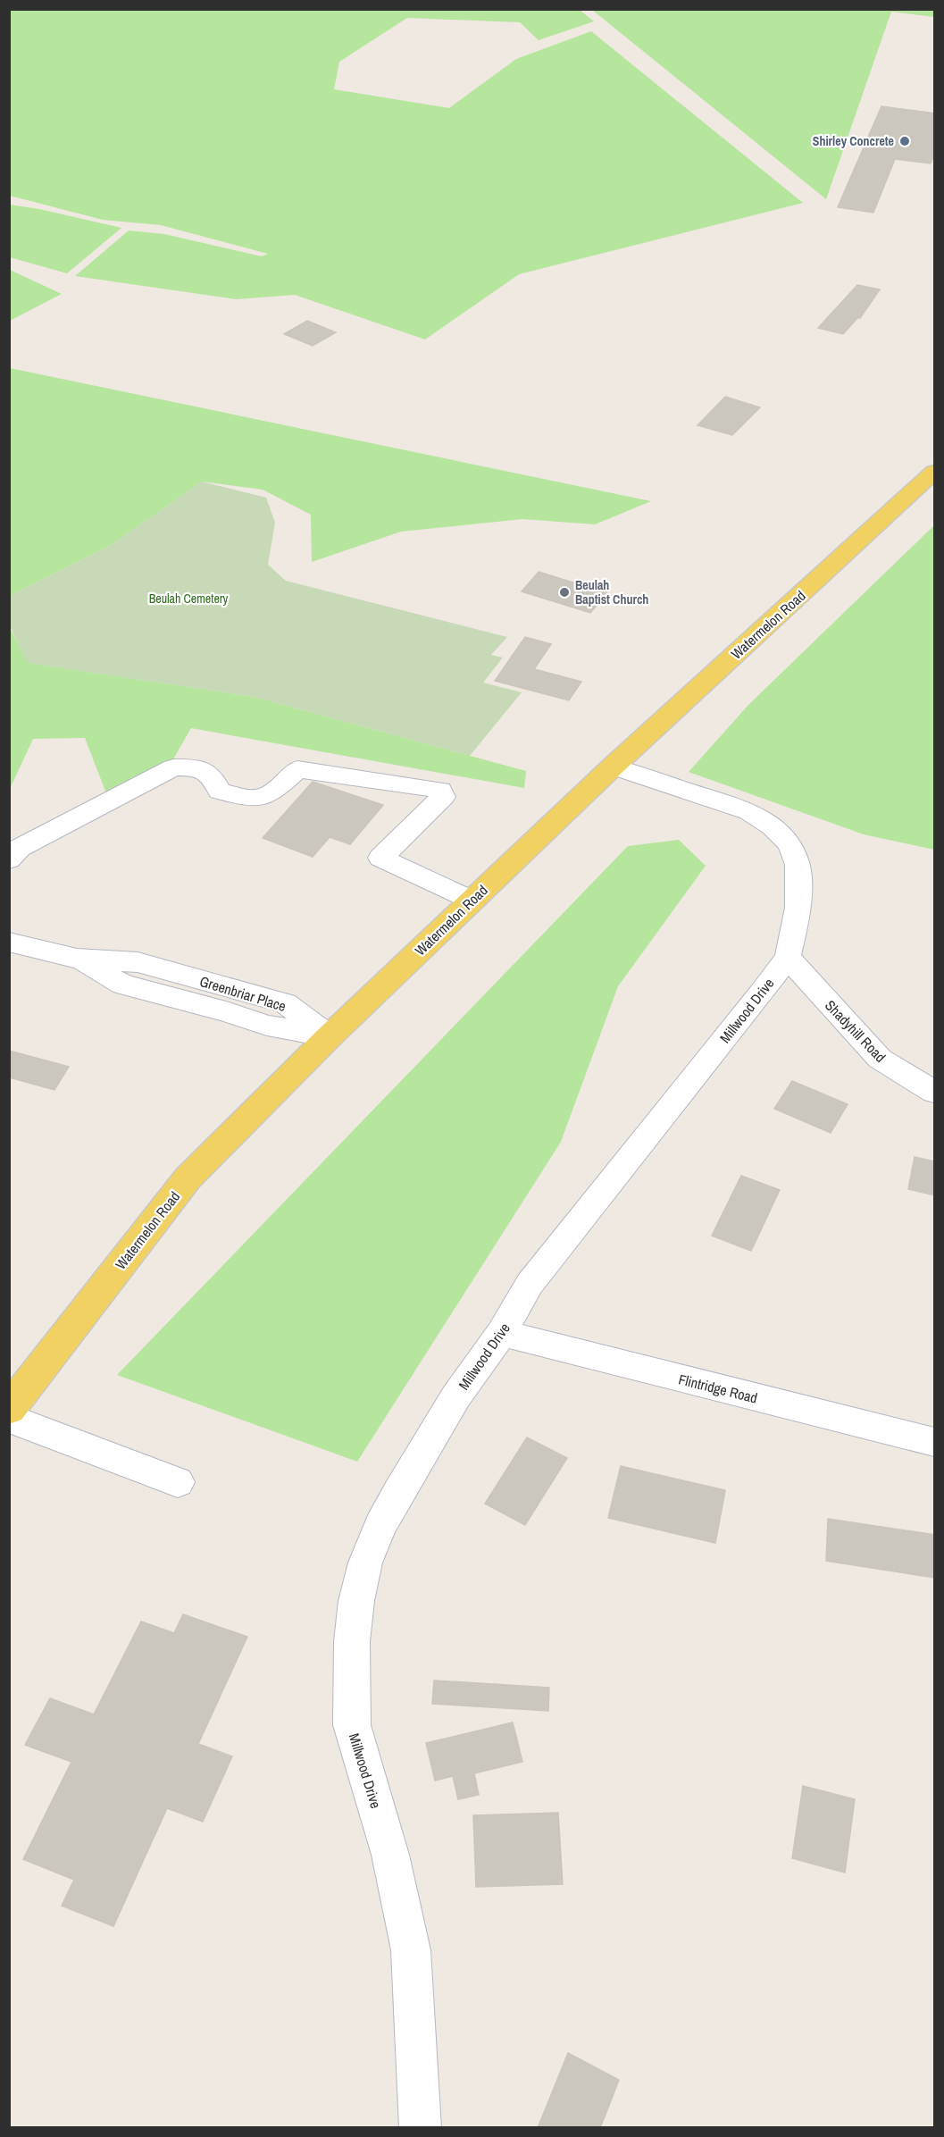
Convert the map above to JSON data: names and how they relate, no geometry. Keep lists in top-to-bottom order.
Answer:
{
  "streets": {
    "main road": ["Watermelon Road"],
    "street": [
      "Greenbriar Place",
      "Millwood Drive",
      "Shadyhill Road",
      "Flintridge Road"
    ]
  },
  "crossings": [
    ["Watermelon Road", "Greenbriar Place"],
    ["Watermelon Road", "Millwood Drive"],
    ["Millwood Drive", "Shadyhill Road"],
    ["Millwood Drive", "Flintridge Road"]
  ],
  "parks": ["Beulah Cemetery"],
  "places": ["Shirley Concrete", "Beulah Baptist Church"]
}
